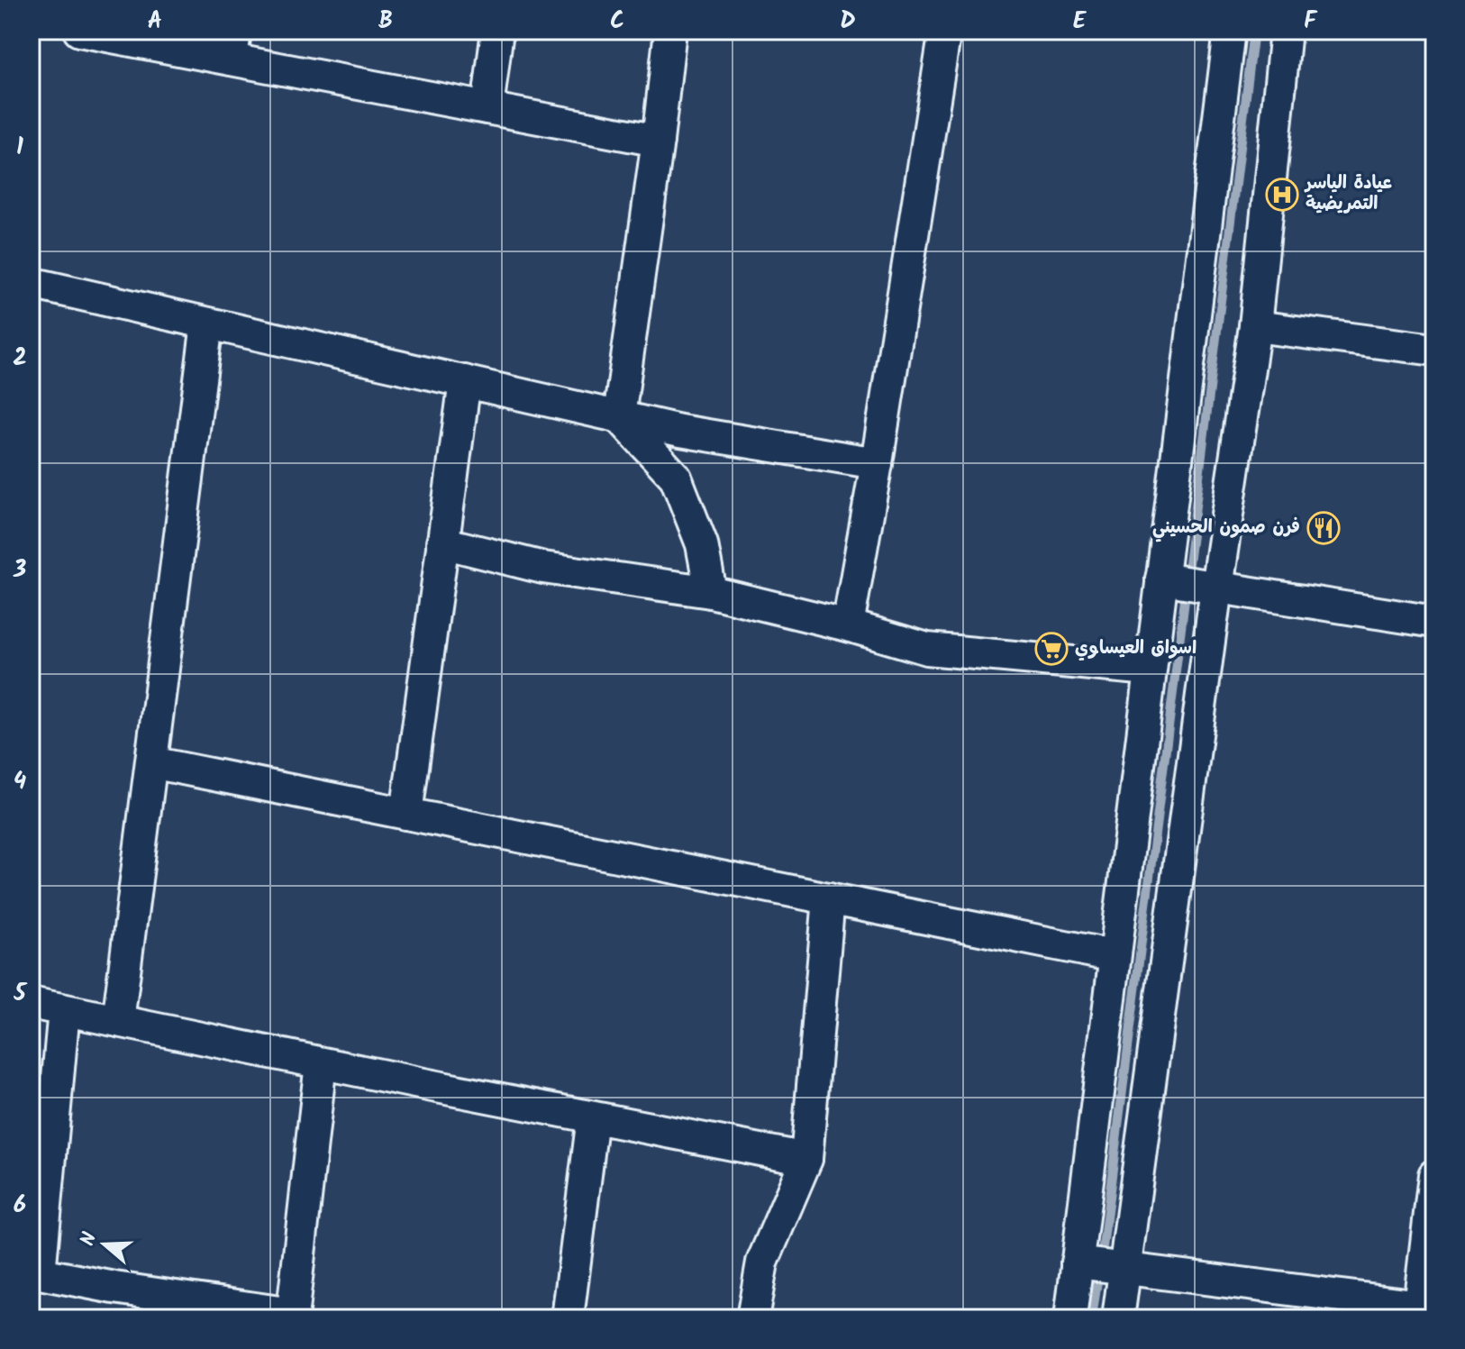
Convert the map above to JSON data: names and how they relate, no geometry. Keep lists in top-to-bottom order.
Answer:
{
  "places": {
    "hospital": ["عيادة الياسر التمريضية"],
    "restaurant": ["فرن صمون الحسيني"],
    "supermarket": ["اسواق العيساوي"]
  },
  "north": "left",
  "grid": {
    "columns": [
      "A",
      "B",
      "C",
      "D",
      "E",
      "F"
    ],
    "rows": [
      "1",
      "2",
      "3",
      "4",
      "5",
      "6"
    ]
  }
}
